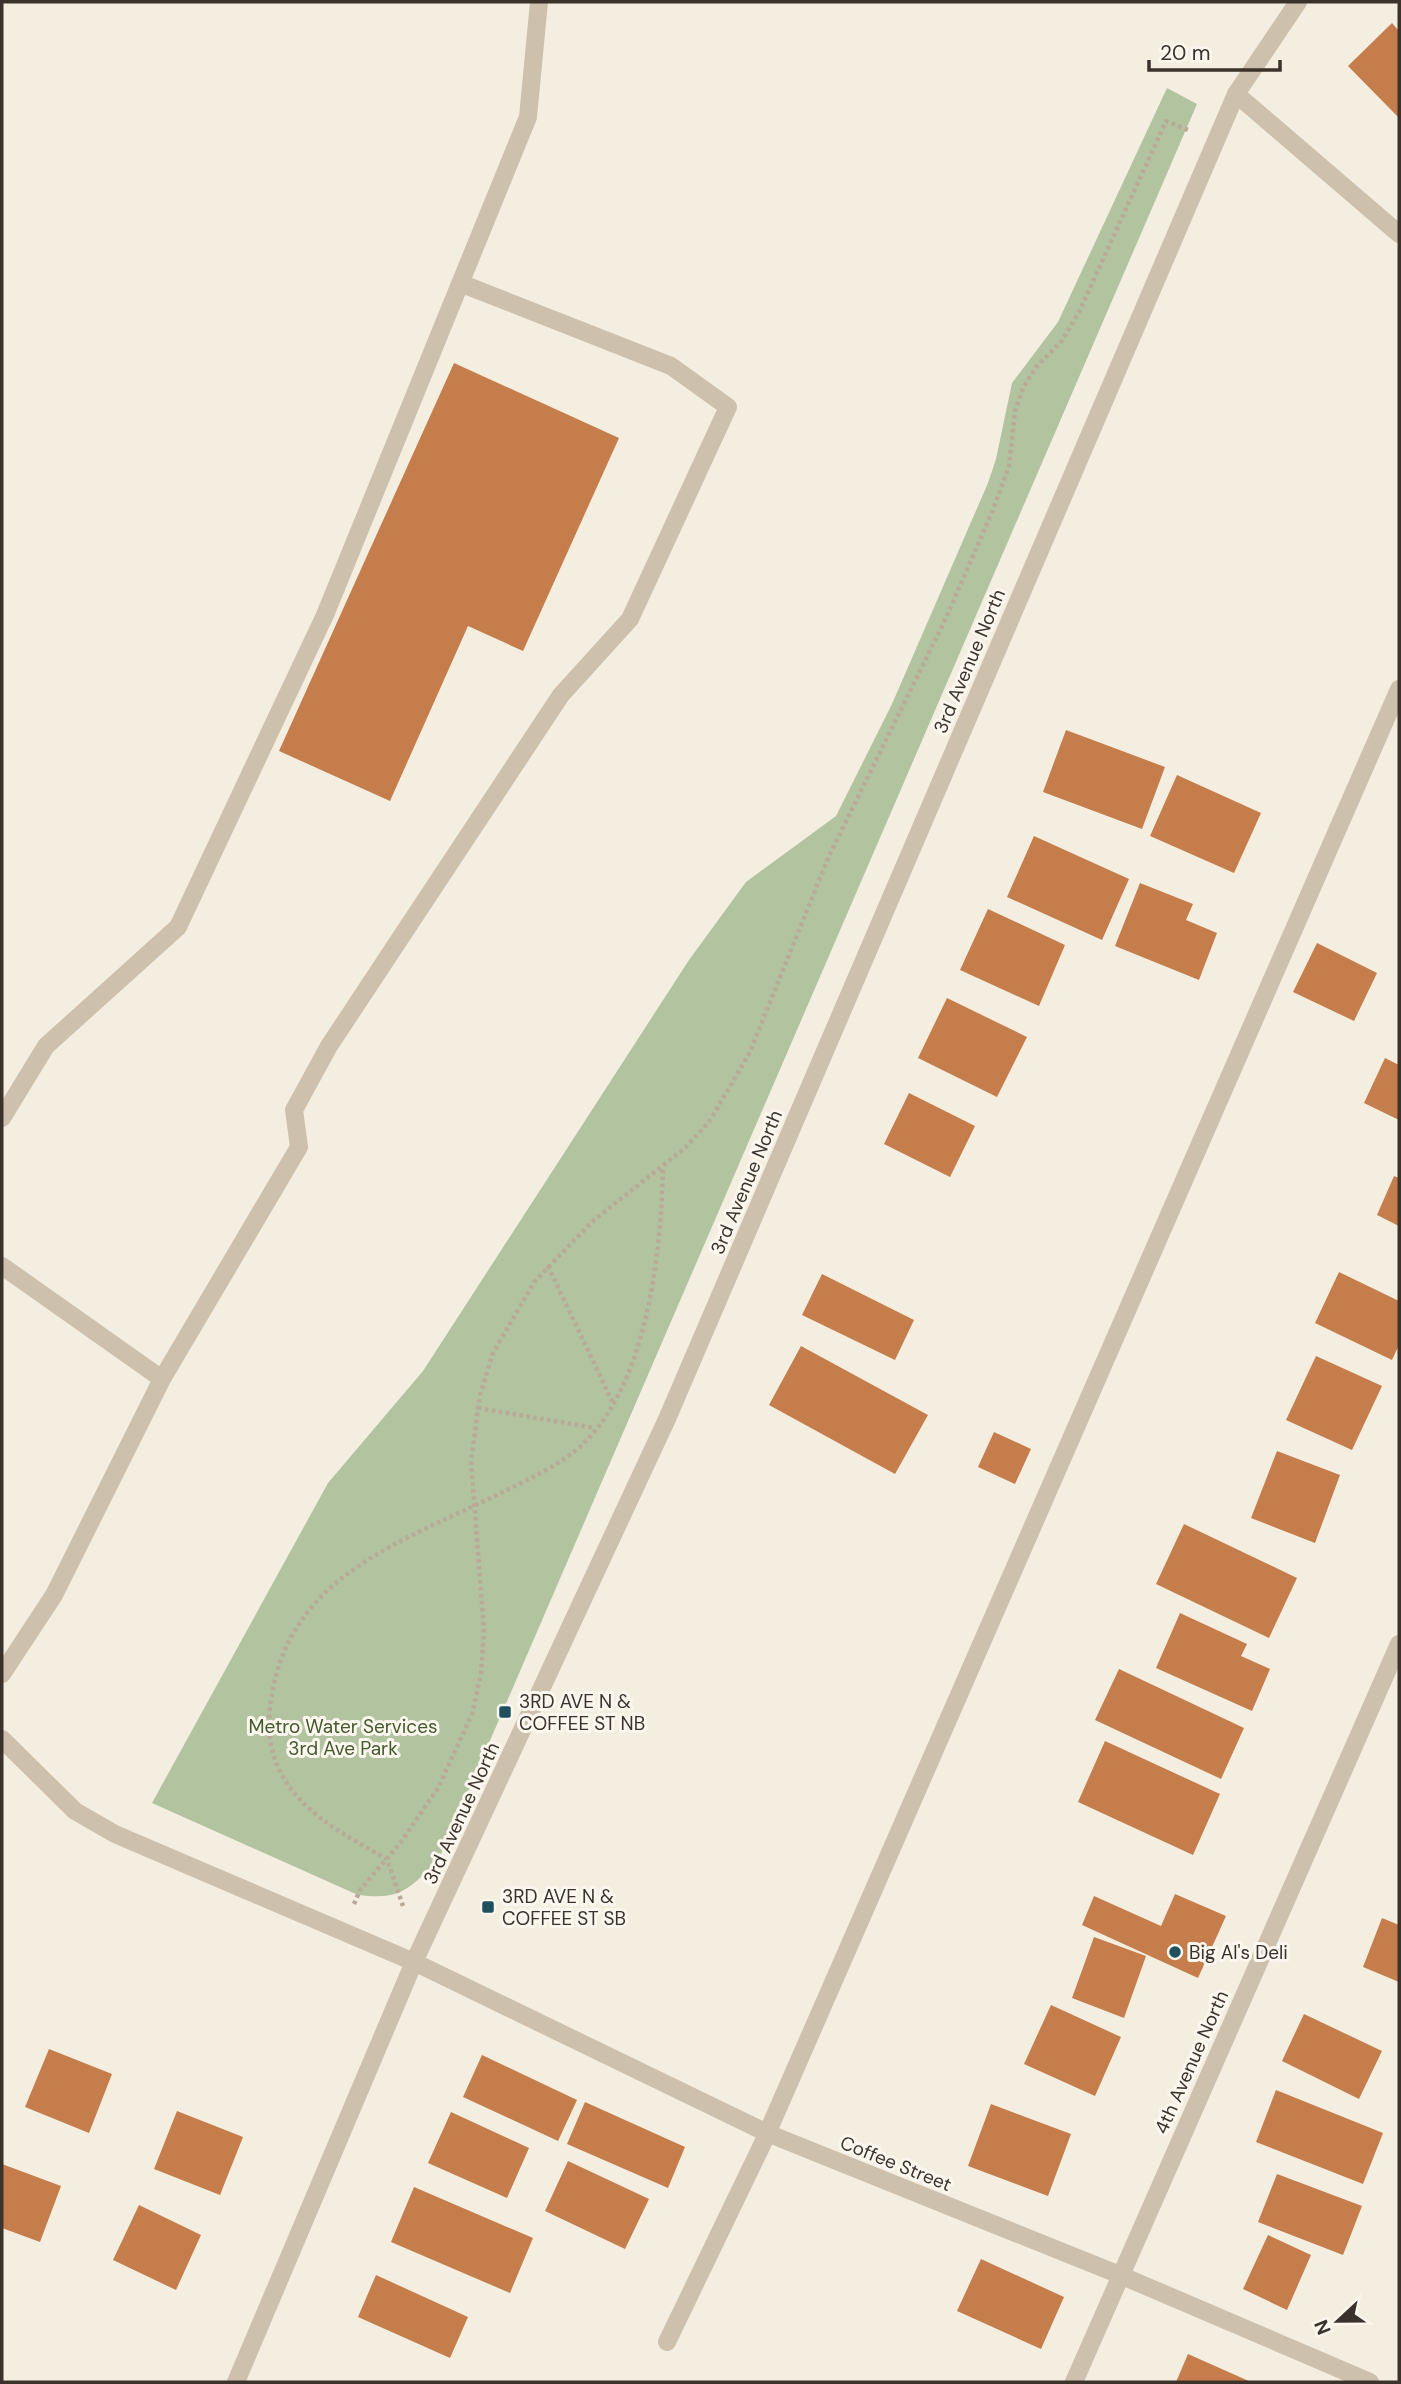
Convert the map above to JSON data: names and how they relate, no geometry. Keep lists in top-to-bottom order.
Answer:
{
  "streets": {
    "street": ["3rd Avenue North", "4th Avenue North", "Coffee Street"]
  },
  "crossings": [
    ["3rd Avenue North", "Coffee Street"],
    ["4th Avenue North", "Coffee Street"]
  ],
  "parks": ["Metro Water Services 3rd Ave Park"],
  "places": {
    "transit": ["3RD AVE N & COFFEE ST NB", "3RD AVE N & COFFEE ST SB"],
    "other": ["Big Al's Deli"]
  },
  "scale_bar": "20 m",
  "north": "left"
}
